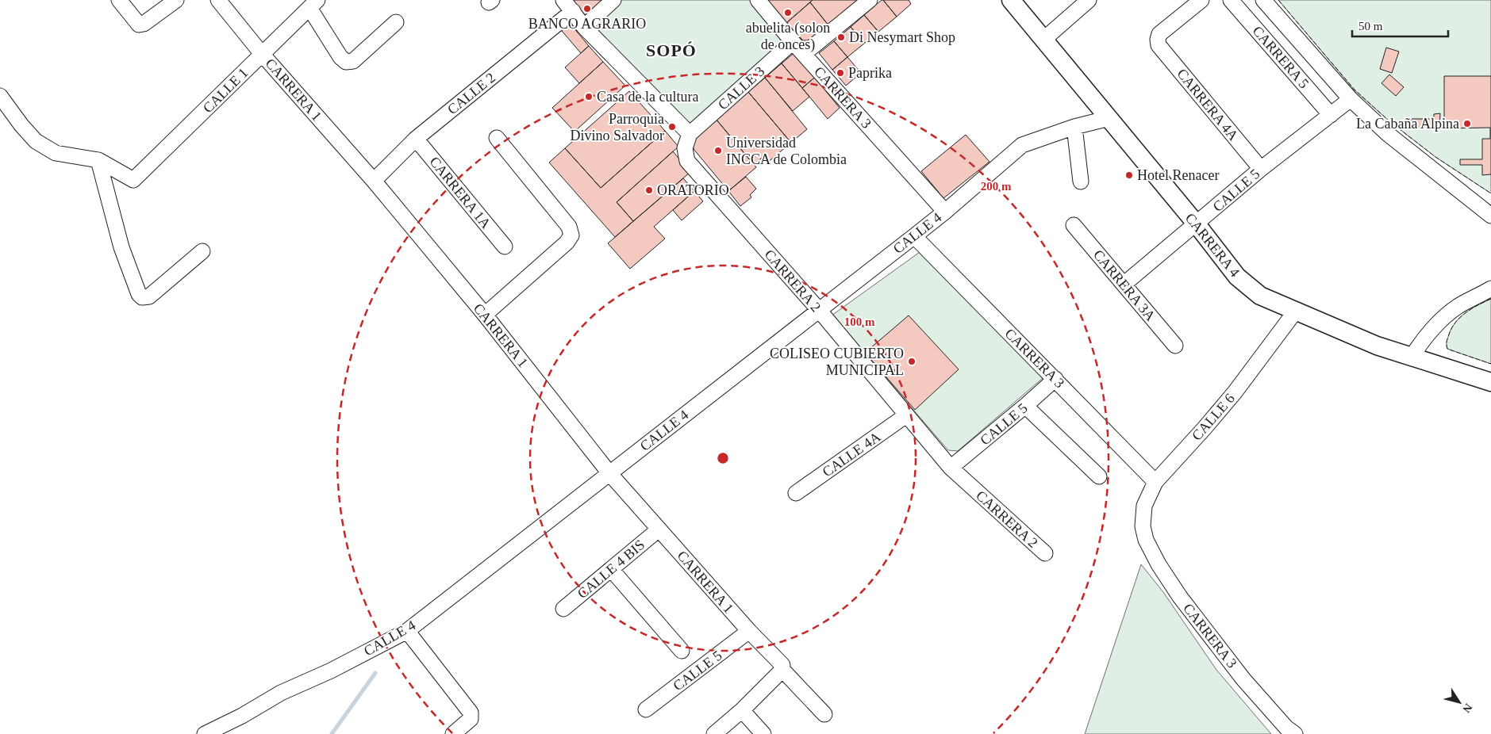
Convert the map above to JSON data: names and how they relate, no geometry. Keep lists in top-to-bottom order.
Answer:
{
  "streets": {
    "main road": ["CARRERA 4"],
    "street": [
      "CARRERA 5",
      "CALLE 3",
      "CARRERA 1",
      "CALLE 1",
      "CALLE 2",
      "CARRERA 3",
      "CARRERA 4A",
      "CALLE 5",
      "CARRERA 1A",
      "CALLE 4",
      "CARRERA 2",
      "CARRERA 3A",
      "CALLE 6",
      "CALLE 4A",
      "CALLE 4 BIS"
    ]
  },
  "crossings": [
    ["CARRERA 5", "CALLE 5"],
    ["CALLE 3", "CARRERA 3"],
    ["CALLE 3", "CARRERA 2"],
    ["CARRERA 1", "CALLE 1"],
    ["CARRERA 1", "CALLE 2"],
    ["CARRERA 1", "CALLE 5"],
    ["CARRERA 1", "CALLE 4"],
    ["CARRERA 1", "CALLE 4 BIS"],
    ["CALLE 2", "CARRERA 1A"],
    ["CARRERA 3", "CALLE 5"],
    ["CARRERA 3", "CALLE 4"],
    ["CARRERA 3", "CALLE 6"],
    ["CARRERA 4A", "CALLE 5"],
    ["CALLE 5", "CARRERA 4"],
    ["CALLE 5", "CARRERA 2"],
    ["CALLE 5", "CARRERA 3A"],
    ["CALLE 4", "CARRERA 4"],
    ["CALLE 4", "CARRERA 2"],
    ["CARRERA 4", "CALLE 6"],
    ["CARRERA 2", "CALLE 4A"]
  ],
  "districts": ["SOPÓ"],
  "places": [
    "BANCO AGRARIO",
    "abuelita (solon de onces)",
    "Di Nesymart Shop",
    "Paprika",
    "Casa de la cultura",
    "La Cabaña Alpina",
    "Parroquia Divino Salvador",
    "Universidad INCCA de Colombia",
    "Hotel Renacer",
    "ORATORIO",
    "COLISEO CUBIERTO MUNICIPAL"
  ],
  "scale_bar": "50 m",
  "north": "bottom right",
  "rings": ["200 m", "100 m"]
}
